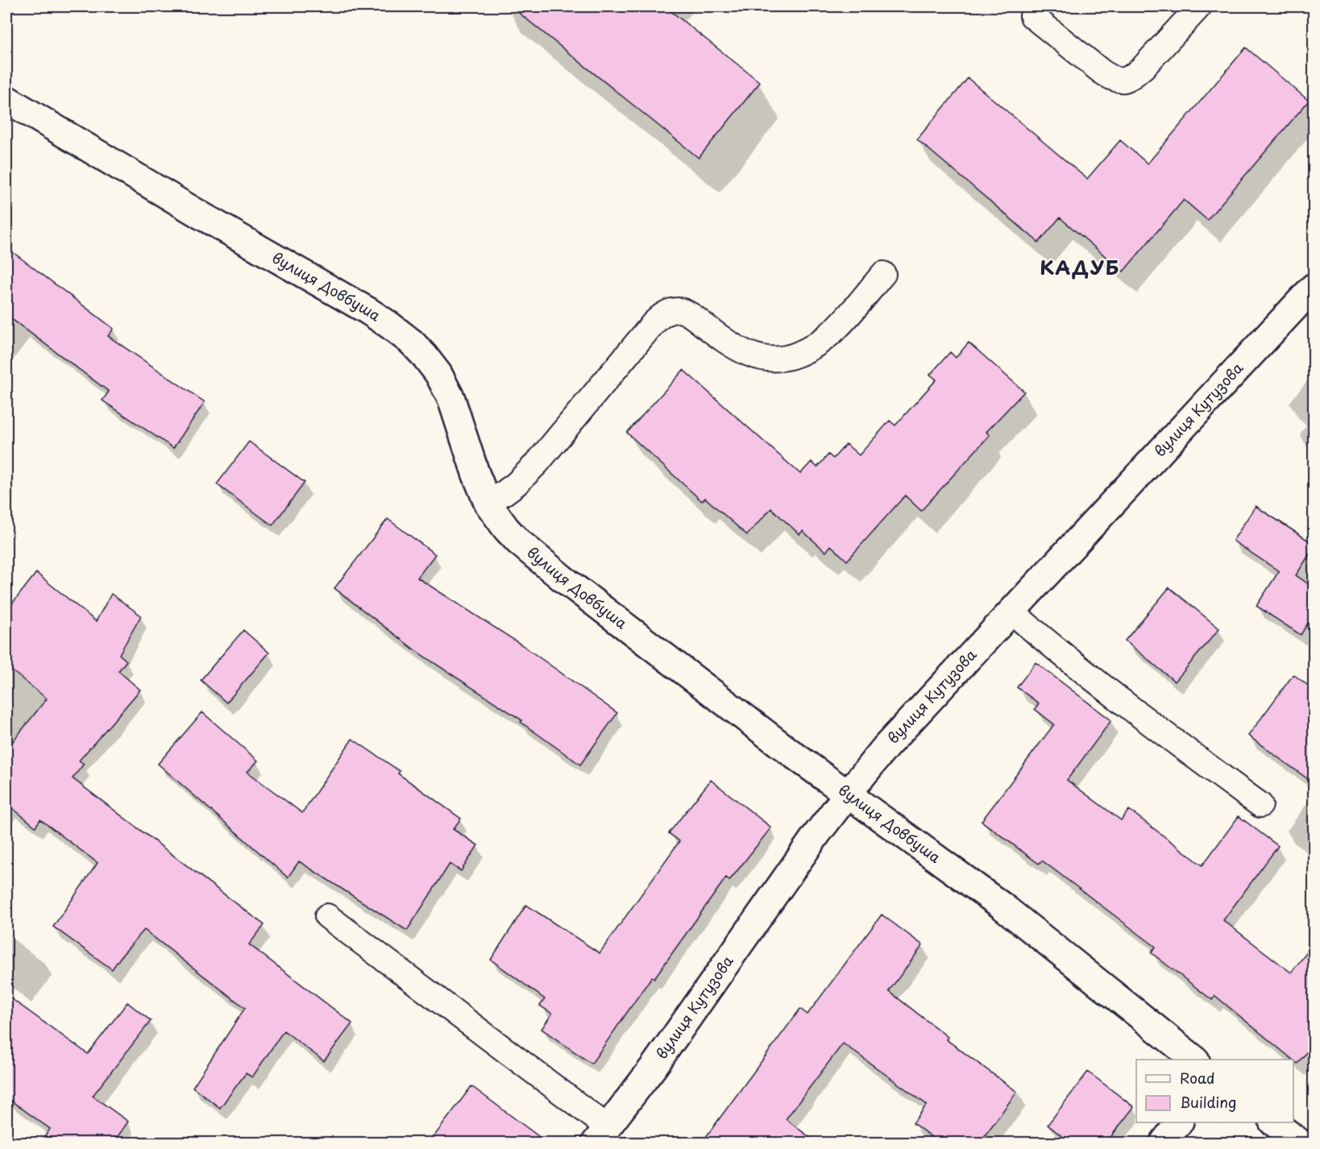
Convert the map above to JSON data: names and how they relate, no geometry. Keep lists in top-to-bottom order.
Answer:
{
  "streets": {
    "street": ["вулиця Довбуша", "вулиця Кутузова"]
  },
  "crossings": [
    ["вулиця Довбуша", "вулиця Кутузова"]
  ],
  "districts": ["КАДУБ"],
  "legend": ["Road", "Building"]
}
